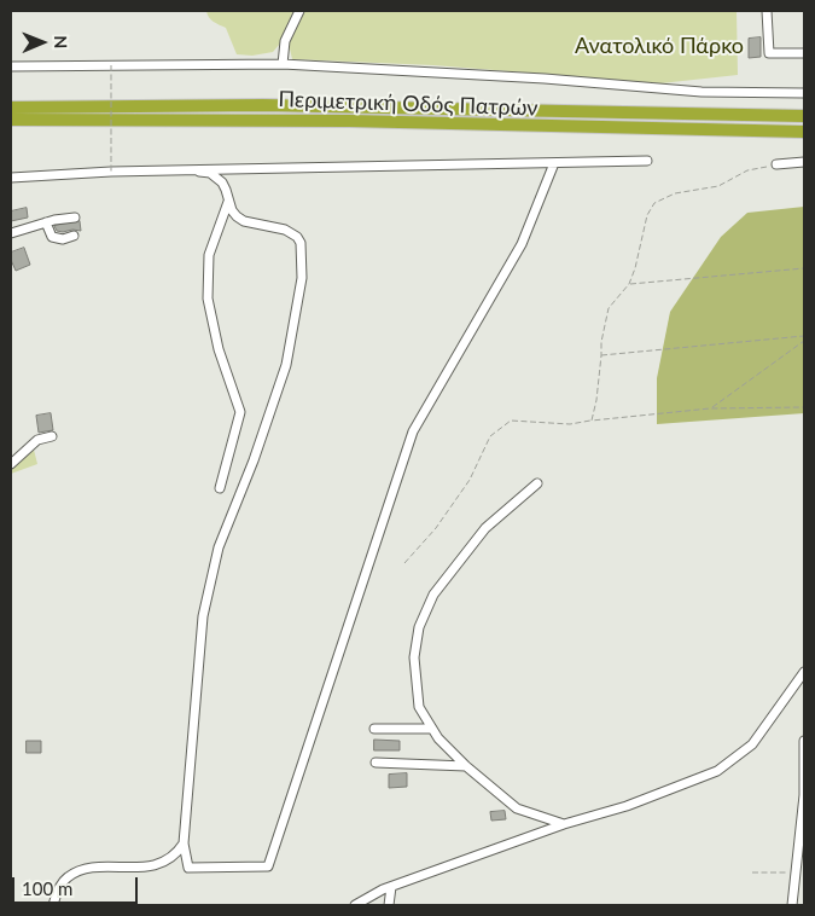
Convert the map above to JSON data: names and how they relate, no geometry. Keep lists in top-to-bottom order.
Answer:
{
  "streets": {
    "highway": ["Περιμετρική Οδός Πατρών"]
  },
  "parks": ["Ανατολικό Πάρκο"],
  "scale_bar": "100 m",
  "north": "right"
}
